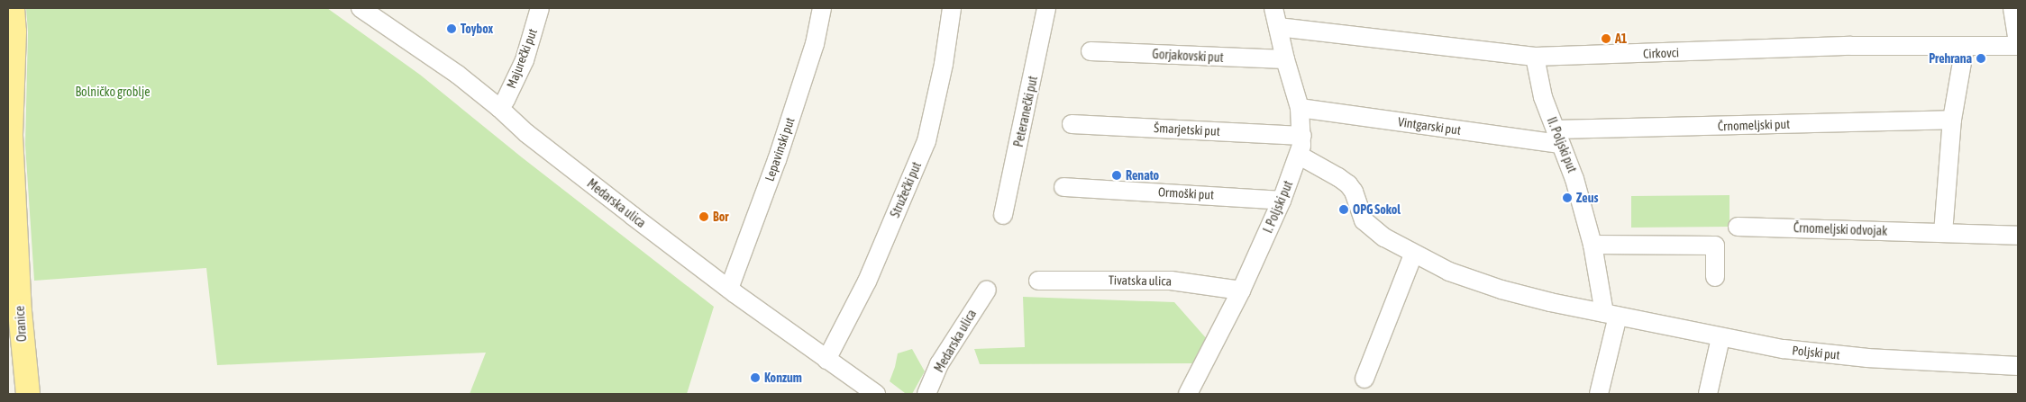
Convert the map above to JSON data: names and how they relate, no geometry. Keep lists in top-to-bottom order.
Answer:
{
  "streets": {
    "main road": ["Oranice"],
    "street": [
      "Cirkovci",
      "Gorjakovski put",
      "Majurečki put",
      "Peteranečki put",
      "Črnomeljski put",
      "Vintgarski put",
      "Šmarjetski put",
      "II. Poljski put",
      "Lepavinski put",
      "Stružečki put",
      "Ormoški put",
      "Medarska ulica",
      "I. Poljski put",
      "Črnomeljski odvojak",
      "Tivatska ulica",
      "Poljski put"
    ]
  },
  "crossings": [
    ["Cirkovci", "II. Poljski put"],
    ["Cirkovci", "I. Poljski put"],
    ["Gorjakovski put", "I. Poljski put"],
    ["Majurečki put", "Medarska ulica"],
    ["Črnomeljski put", "Vintgarski put"],
    ["Črnomeljski put", "II. Poljski put"],
    ["Vintgarski put", "II. Poljski put"],
    ["Vintgarski put", "I. Poljski put"],
    ["Šmarjetski put", "I. Poljski put"],
    ["II. Poljski put", "Poljski put"],
    ["Lepavinski put", "Medarska ulica"],
    ["Stružečki put", "Medarska ulica"],
    ["Ormoški put", "I. Poljski put"],
    ["I. Poljski put", "Tivatska ulica"]
  ],
  "parks": ["Bolničko groblje"],
  "places": [
    "Toybox",
    "A1",
    "Prehrana",
    "Renato",
    "Zeus",
    "OPG Sokol",
    "Bor",
    "Konzum"
  ]
}
